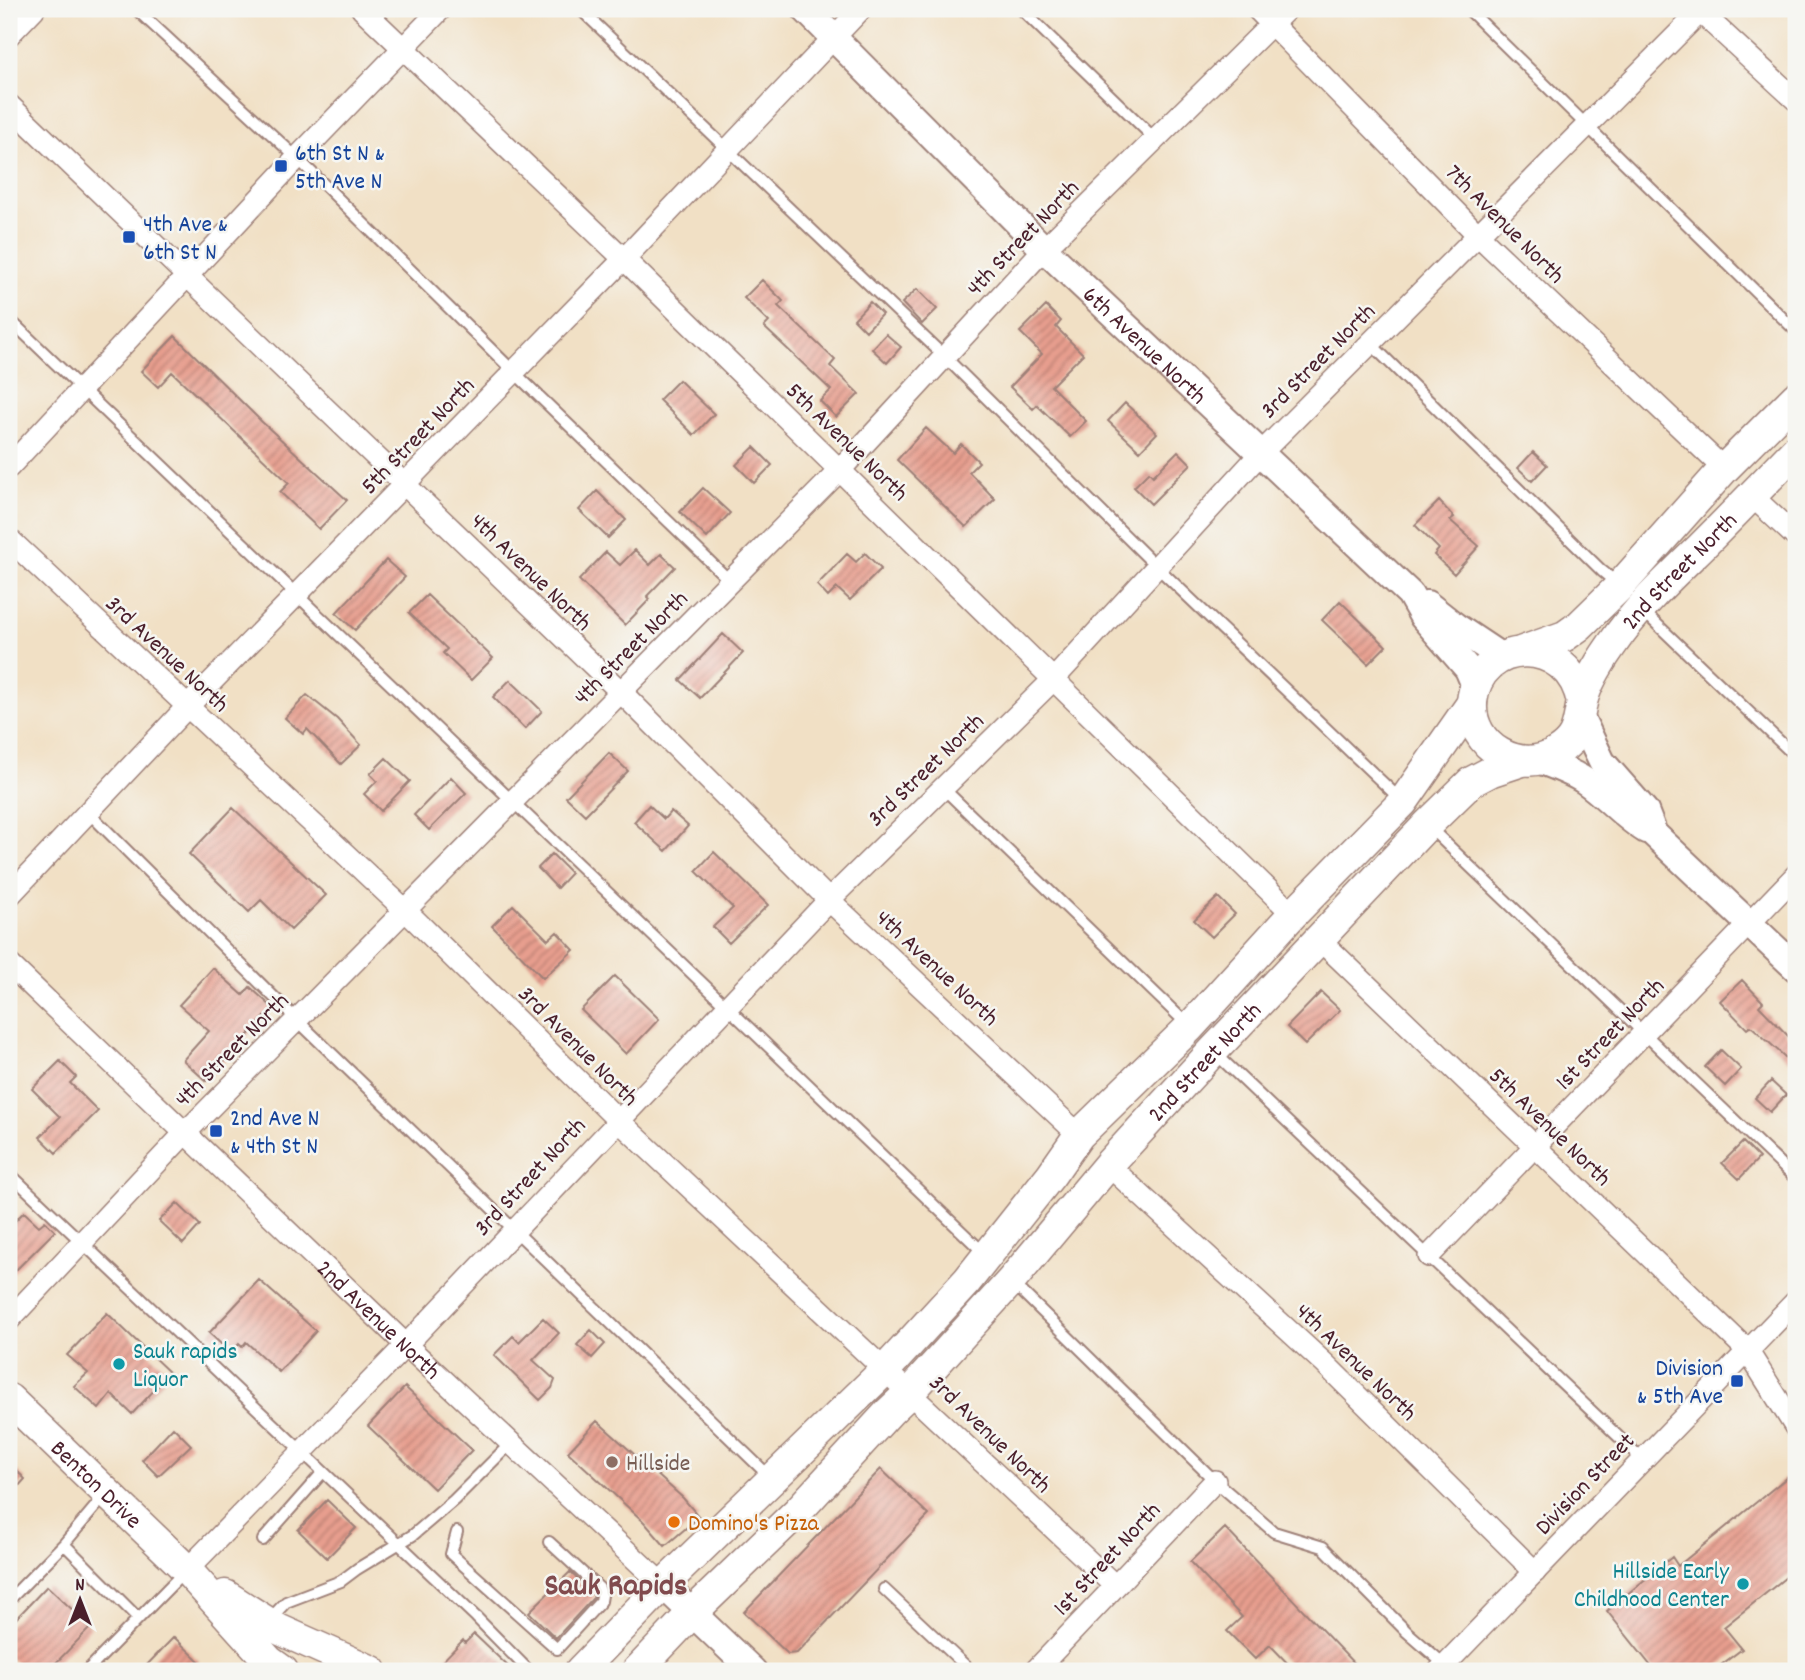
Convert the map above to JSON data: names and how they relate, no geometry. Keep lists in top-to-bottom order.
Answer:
{
  "streets": {
    "main road": ["2nd Street North", "Benton Drive"],
    "street": [
      "7th Avenue North",
      "4th Street North",
      "6th Avenue North",
      "3rd Street North",
      "5th Street North",
      "5th Avenue North",
      "4th Avenue North",
      "3rd Avenue North",
      "1st Street North",
      "2nd Avenue North",
      "Division Street"
    ]
  },
  "crossings": [
    ["7th Avenue North", "4th Street North"],
    ["7th Avenue North", "3rd Street North"],
    ["4th Street North", "6th Avenue North"],
    ["4th Street North", "5th Avenue North"],
    ["4th Street North", "4th Avenue North"],
    ["4th Street North", "3rd Avenue North"],
    ["4th Street North", "2nd Avenue North"],
    ["6th Avenue North", "3rd Street North"],
    ["6th Avenue North", "5th Street North"],
    ["6th Avenue North", "2nd Street North"],
    ["3rd Street North", "5th Avenue North"],
    ["3rd Street North", "4th Avenue North"],
    ["3rd Street North", "3rd Avenue North"],
    ["3rd Street North", "2nd Avenue North"],
    ["3rd Street North", "Benton Drive"],
    ["5th Street North", "5th Avenue North"],
    ["5th Street North", "4th Avenue North"],
    ["5th Street North", "3rd Avenue North"],
    ["5th Avenue North", "2nd Street North"],
    ["5th Avenue North", "1st Street North"],
    ["5th Avenue North", "Division Street"],
    ["2nd Street North", "4th Avenue North"],
    ["2nd Street North", "3rd Avenue North"],
    ["2nd Street North", "2nd Avenue North"],
    ["4th Avenue North", "Division Street"],
    ["3rd Avenue North", "1st Street North"]
  ],
  "districts": ["Sauk Rapids"],
  "places": {
    "transit": [
      "6th St N & 5th Ave N",
      "4th Ave & 6th St N",
      "2nd Ave N & 4th St N",
      "Division & 5th Ave"
    ],
    "other": [
      "Sauk rapids Liquor",
      "Hillside",
      "Domino's Pizza",
      "Hillside Early Childhood Center"
    ]
  },
  "north": "top"
}
